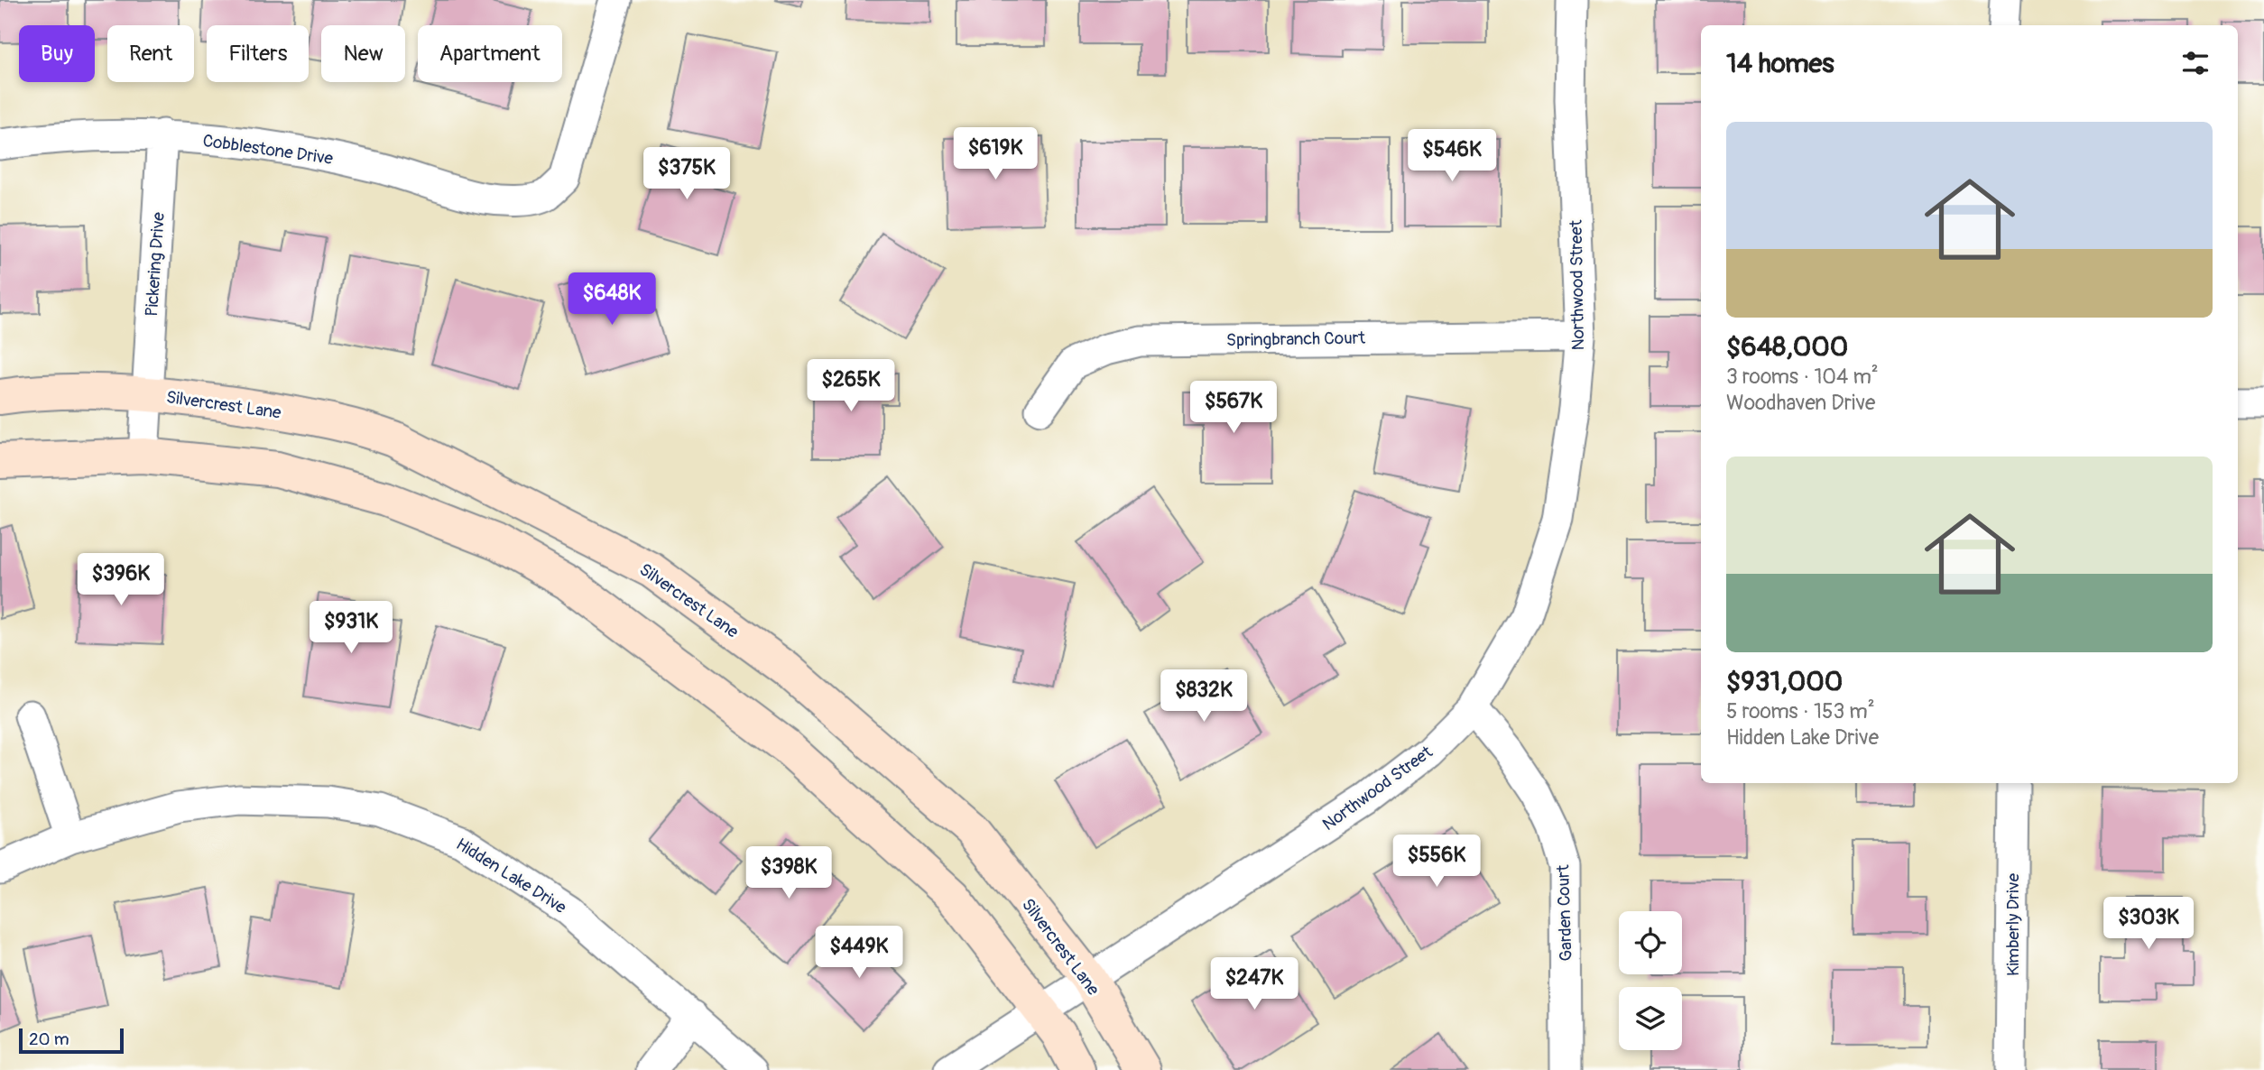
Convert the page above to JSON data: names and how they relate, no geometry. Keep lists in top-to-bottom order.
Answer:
{
  "streets": {
    "street": [
      "Cobblestone Drive",
      "Pickering Drive",
      "Northwood Street",
      "Springbranch Court",
      "Silvercrest Lane",
      "Hidden Lake Drive",
      "Garden Court",
      "Kimberly Drive"
    ]
  },
  "crossings": [
    ["Cobblestone Drive", "Pickering Drive"],
    ["Pickering Drive", "Silvercrest Lane"],
    ["Northwood Street", "Springbranch Court"],
    ["Northwood Street", "Silvercrest Lane"],
    ["Northwood Street", "Garden Court"]
  ],
  "scale_bar": "20 m",
  "page": {
    "chip": [
      "Buy",
      "Rent",
      "Filters",
      "New",
      "Apartment"
    ],
    "heading": "14 homes",
    "list": [
      {
        "name": "$648,000",
        "note": "3 rooms · 104 m² · Woodhaven Drive"
      },
      {
        "name": "$931,000",
        "note": "5 rooms · 153 m² · Hidden Lake Drive"
      }
    ],
    "price": [
      "$619K",
      "$546K",
      "$375K",
      "$648K",
      "$265K",
      "$567K",
      "$396K",
      "$931K",
      "$832K",
      "$556K",
      "$398K",
      "$303K",
      "$449K",
      "$247K"
    ],
    "scale": "20 m"
  }
}
